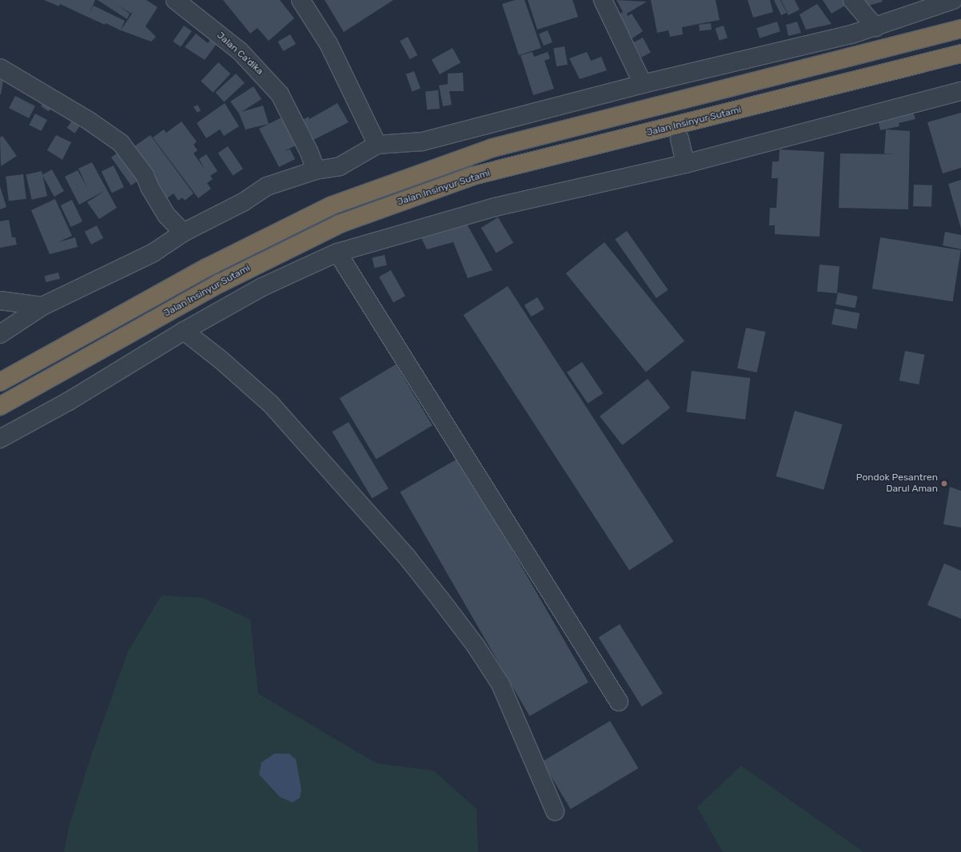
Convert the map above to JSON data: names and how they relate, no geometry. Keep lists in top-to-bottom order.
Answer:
{
  "streets": {
    "highway": ["Jalan Insinyur Sutami"],
    "street": ["Jalan Ca'dika"]
  },
  "places": ["Pondok Pesantren Darul Aman"]
}
